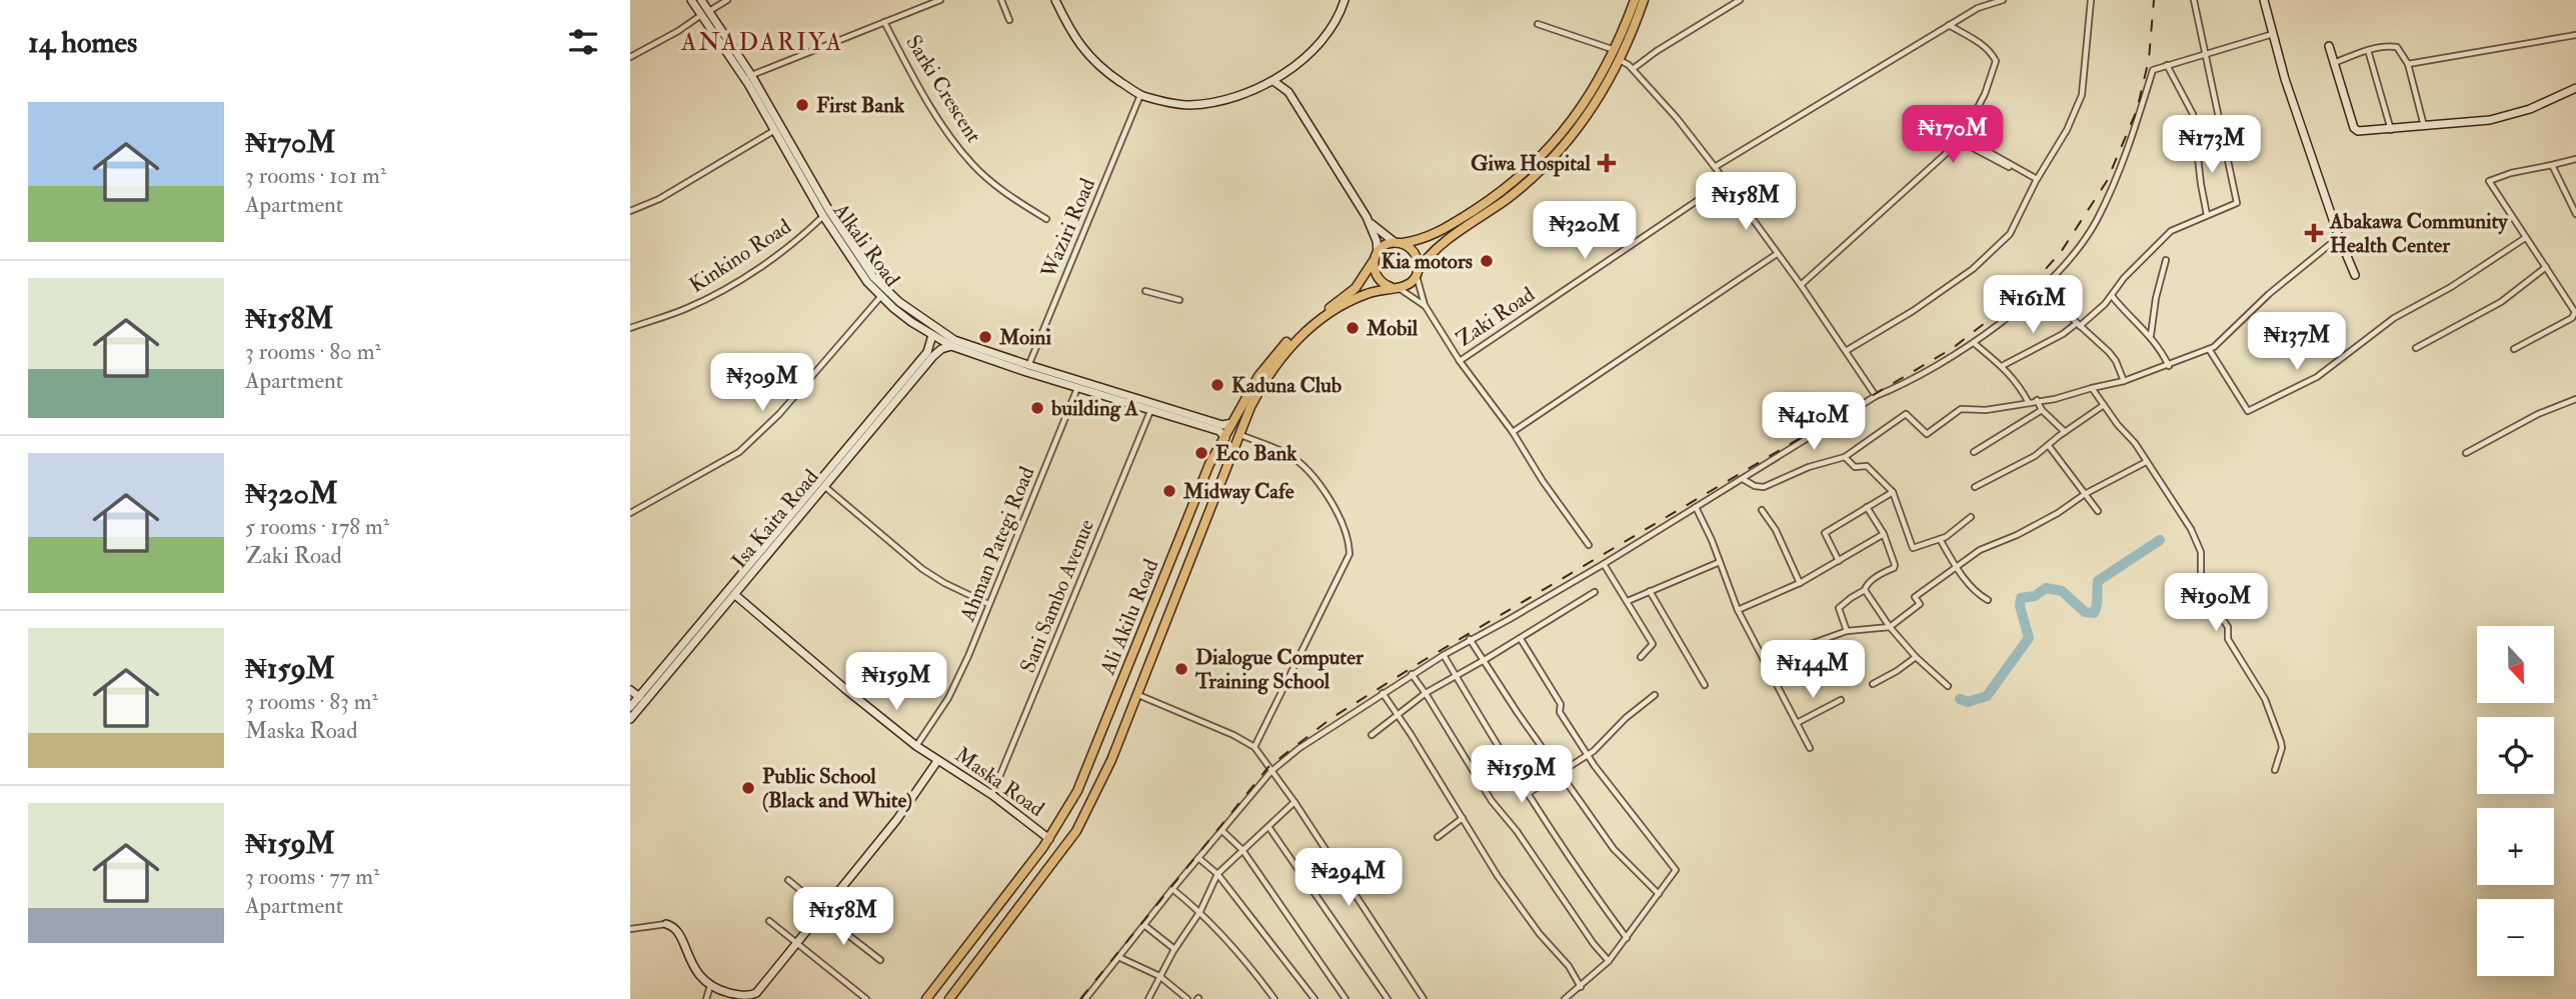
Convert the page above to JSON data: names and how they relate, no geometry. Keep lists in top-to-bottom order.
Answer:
{
  "streets": {
    "main road": [
      "Alkali Road",
      "Isa Kaita Road",
      "Ali Akilu Road",
      "Maska Road"
    ],
    "street": [
      "Sarki Crescent",
      "Waziri Road",
      "Kinkino Road",
      "Zaki Road",
      "Ahman Pategi Road",
      "Sani Sambo Avenue"
    ]
  },
  "crossings": [
    ["Waziri Road", "Alkali Road"],
    ["Alkali Road", "Kinkino Road"],
    ["Alkali Road", "Isa Kaita Road"],
    ["Alkali Road", "Ahman Pategi Road"],
    ["Alkali Road", "Sani Sambo Avenue"],
    ["Alkali Road", "Ali Akilu Road"],
    ["Isa Kaita Road", "Maska Road"],
    ["Ahman Pategi Road", "Maska Road"],
    ["Sani Sambo Avenue", "Maska Road"],
    ["Ali Akilu Road", "Maska Road"]
  ],
  "districts": ["ANADARIYA"],
  "places": {
    "other": [
      "First Bank",
      "Kia motors",
      "Mobil",
      "Moini",
      "Kaduna Club",
      "building A",
      "Eco Bank",
      "Midway Cafe",
      "Dialogue Computer Training School",
      "Public School (Black and White)"
    ],
    "health": ["Giwa Hospital", "Abakawa Community Health Center"]
  },
  "north": "bottom",
  "page": {
    "heading": "14 homes",
    "list": [
      {
        "name": "₦170M",
        "note": "3 rooms · 101 m² · Apartment"
      },
      {
        "name": "₦158M",
        "note": "3 rooms · 80 m² · Apartment"
      },
      {
        "name": "₦320M",
        "note": "5 rooms · 178 m² · Zaki Road"
      },
      {
        "name": "₦159M",
        "note": "3 rooms · 83 m² · Maska Road"
      },
      {
        "name": "₦159M",
        "note": "3 rooms · 77 m² · Apartment"
      }
    ],
    "price": [
      "₦170M",
      "₦173M",
      "₦158M",
      "₦320M",
      "₦161M",
      "₦137M",
      "₦309M",
      "₦410M",
      "₦190M",
      "₦144M",
      "₦159M",
      "₦159M",
      "₦294M",
      "₦158M"
    ],
    "map_buttons": ["+", "−"]
  }
}
